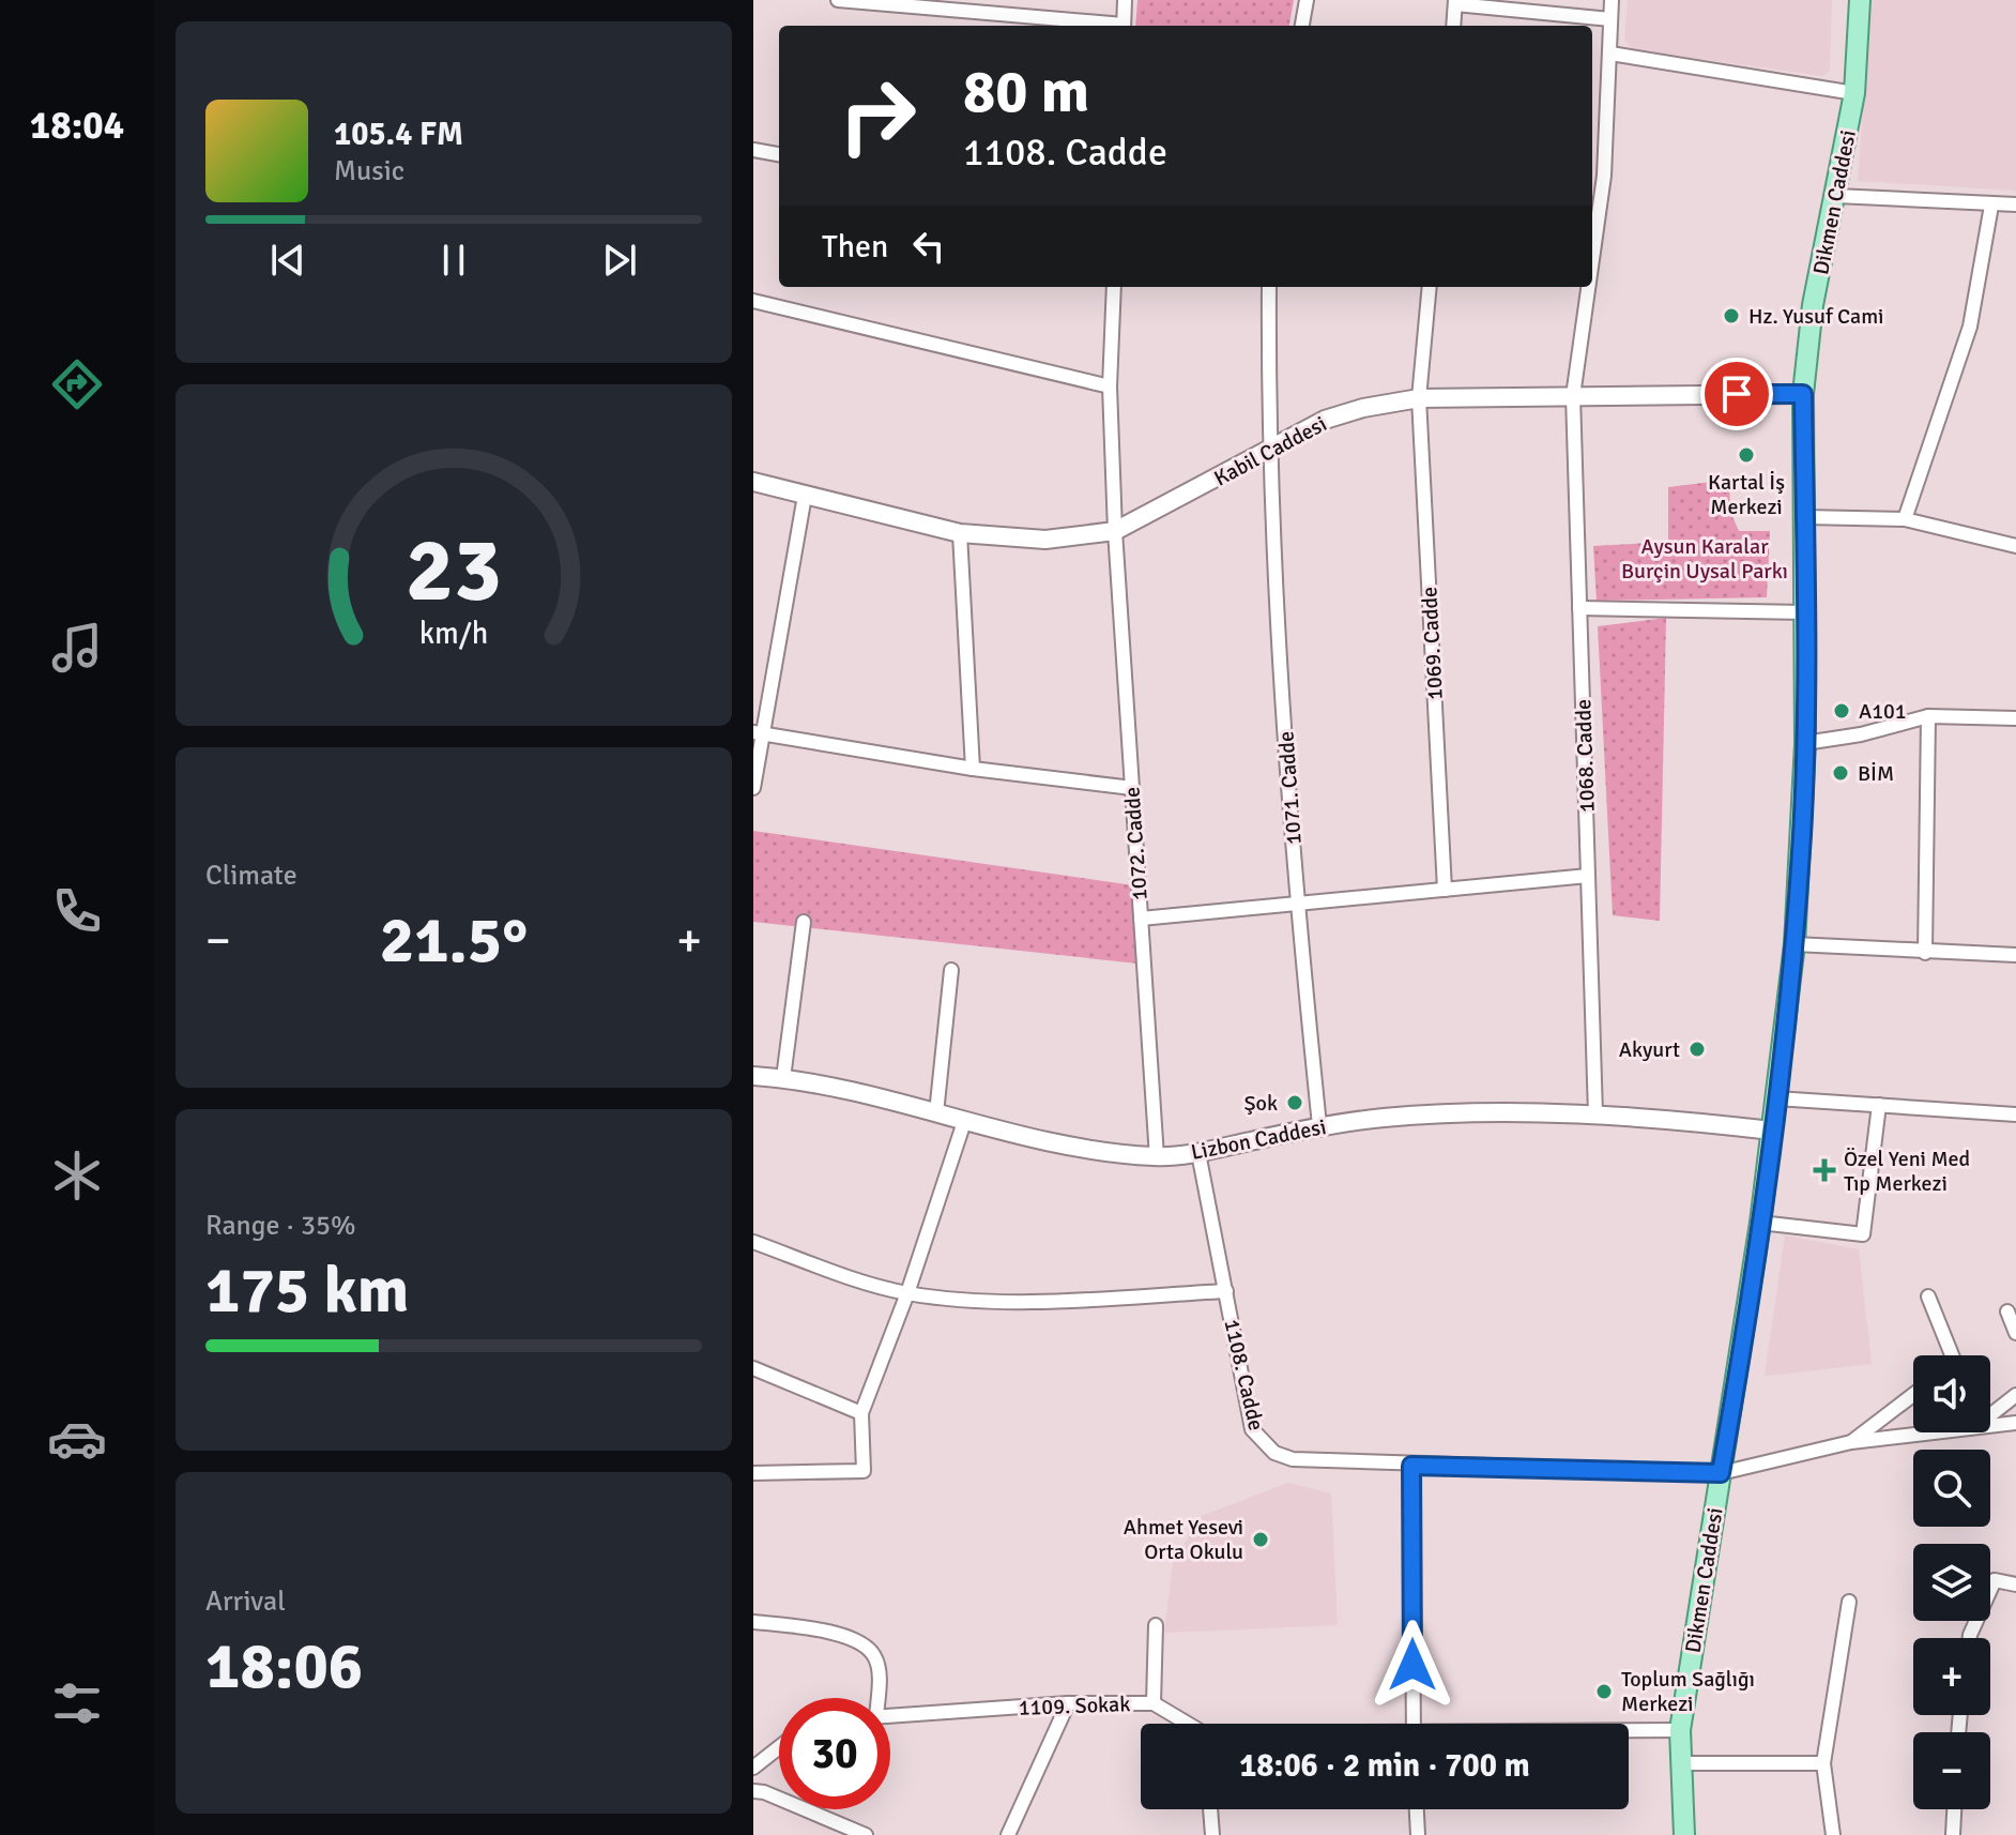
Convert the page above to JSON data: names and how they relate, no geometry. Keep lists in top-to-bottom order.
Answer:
{
  "streets": {
    "main road": ["Dikmen Caddesi", "Kabil Caddesi", "Lizbon Caddesi"],
    "street": [
      "1069. Cadde",
      "1068. Cadde",
      "1071. Cadde",
      "1072. Cadde",
      "1108. Cadde",
      "1109. Sokak"
    ]
  },
  "crossings": [
    ["Dikmen Caddesi", "Kabil Caddesi"],
    ["Dikmen Caddesi", "Lizbon Caddesi"],
    ["Dikmen Caddesi", "1108. Cadde"],
    ["Dikmen Caddesi", "1109. Sokak"],
    ["Kabil Caddesi", "1069. Cadde"],
    ["Kabil Caddesi", "1068. Cadde"],
    ["Kabil Caddesi", "1071. Cadde"],
    ["Kabil Caddesi", "1072. Cadde"],
    ["1068. Cadde", "Lizbon Caddesi"],
    ["1071. Cadde", "Lizbon Caddesi"],
    ["1072. Cadde", "Lizbon Caddesi"],
    ["Lizbon Caddesi", "1108. Cadde"]
  ],
  "parks": ["Aysun Karalar Burçin Uysal Parkı"],
  "places": {
    "other": [
      "Hz. Yusuf Cami",
      "Kartal İş Merkezi",
      "A101",
      "BİM",
      "Akyurt",
      "Şok",
      "Ahmet Yesevi Orta Okulu",
      "Toplum Sağlığı Merkezi"
    ],
    "health": ["Özel Yeni Med Tıp Merkezi"]
  },
  "page": {
    "tabs": "18:04",
    "turn": ["80 m", "1108. Cadde"],
    "song": ["105.4 FM", "Music"],
    "then": "Then",
    "tile": [
      "Climate",
      ["Range · 35%", "175 km"],
      ["Arrival", "18:06"]
    ],
    "heat": ["−", "21.5°", "+"],
    "map_buttons": ["+", "−"],
    "limit": "30",
    "trip": "18:06 · 2 min · 700 m",
    "gauge": ["23", "km/h"]
  }
}
